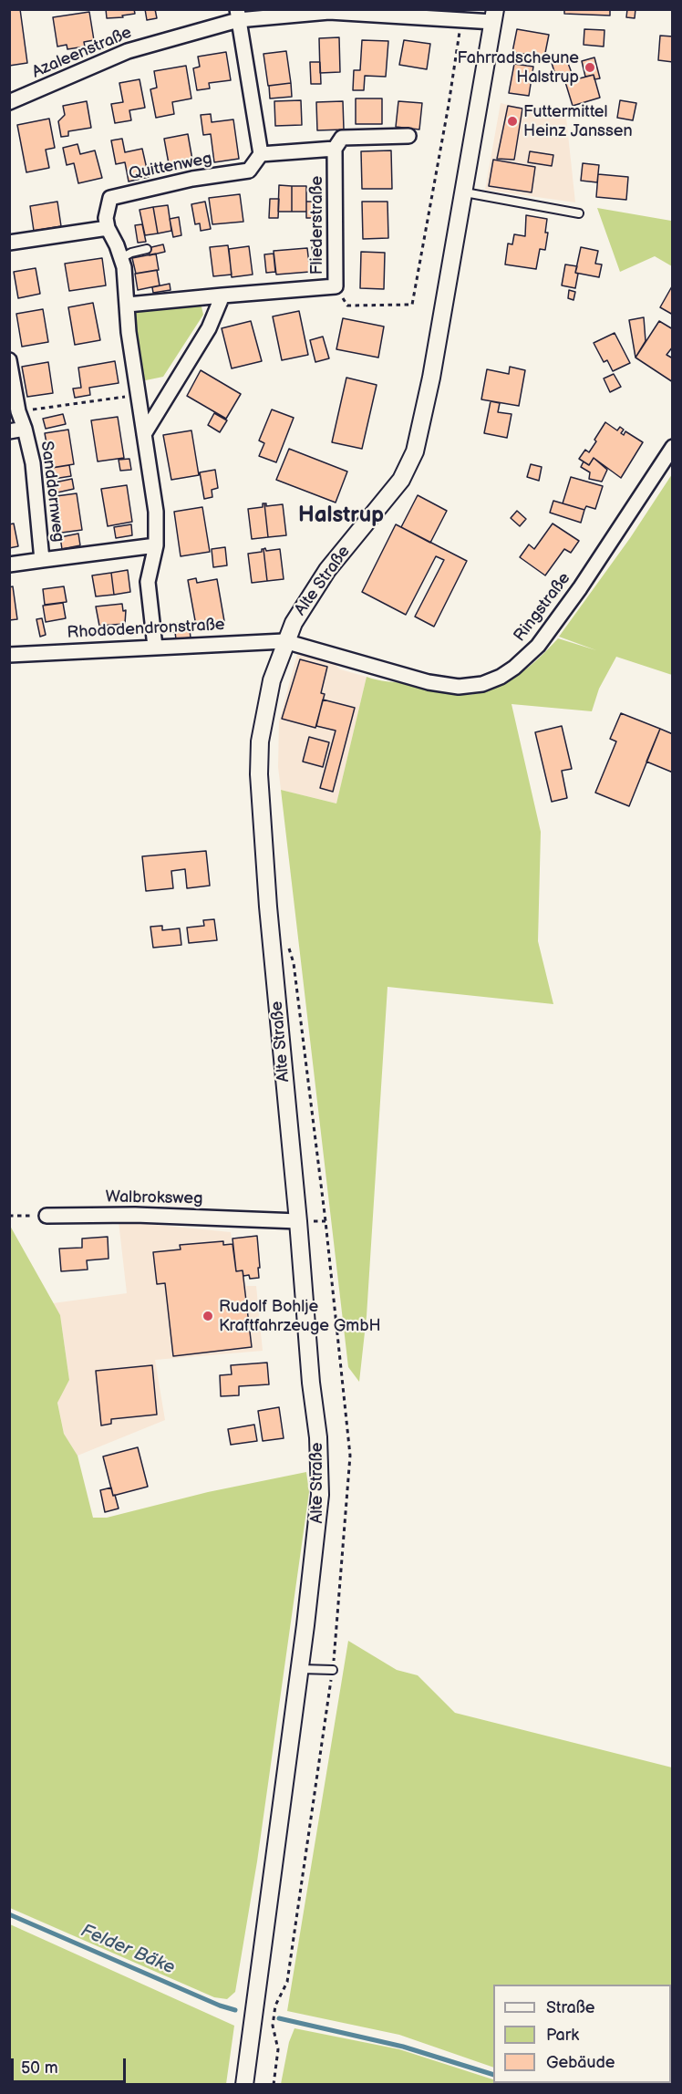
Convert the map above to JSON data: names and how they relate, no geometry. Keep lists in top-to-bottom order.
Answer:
{
  "streets": {
    "street": [
      "Azaleenstraße",
      "Quittenweg",
      "Fliederstraße",
      "Sanddornweg",
      "Alte Straße",
      "Ringstraße",
      "Rhododendronstraße",
      "Walbroksweg"
    ]
  },
  "crossings": [
    ["Azaleenstraße", "Alte Straße"],
    ["Quittenweg", "Fliederstraße"],
    ["Alte Straße", "Ringstraße"],
    ["Alte Straße", "Rhododendronstraße"],
    ["Alte Straße", "Walbroksweg"],
    ["Ringstraße", "Rhododendronstraße"]
  ],
  "districts": ["Halstrup"],
  "water": ["Felder Bäke"],
  "places": ["Fahrradscheune Halstrup", "Futtermittel Heinz Janssen", "Rudolf Bohlje Kraftfahrzeuge GmbH"],
  "legend": ["Straße", "Park", "Gebäude"],
  "scale_bar": "50 m"
}
